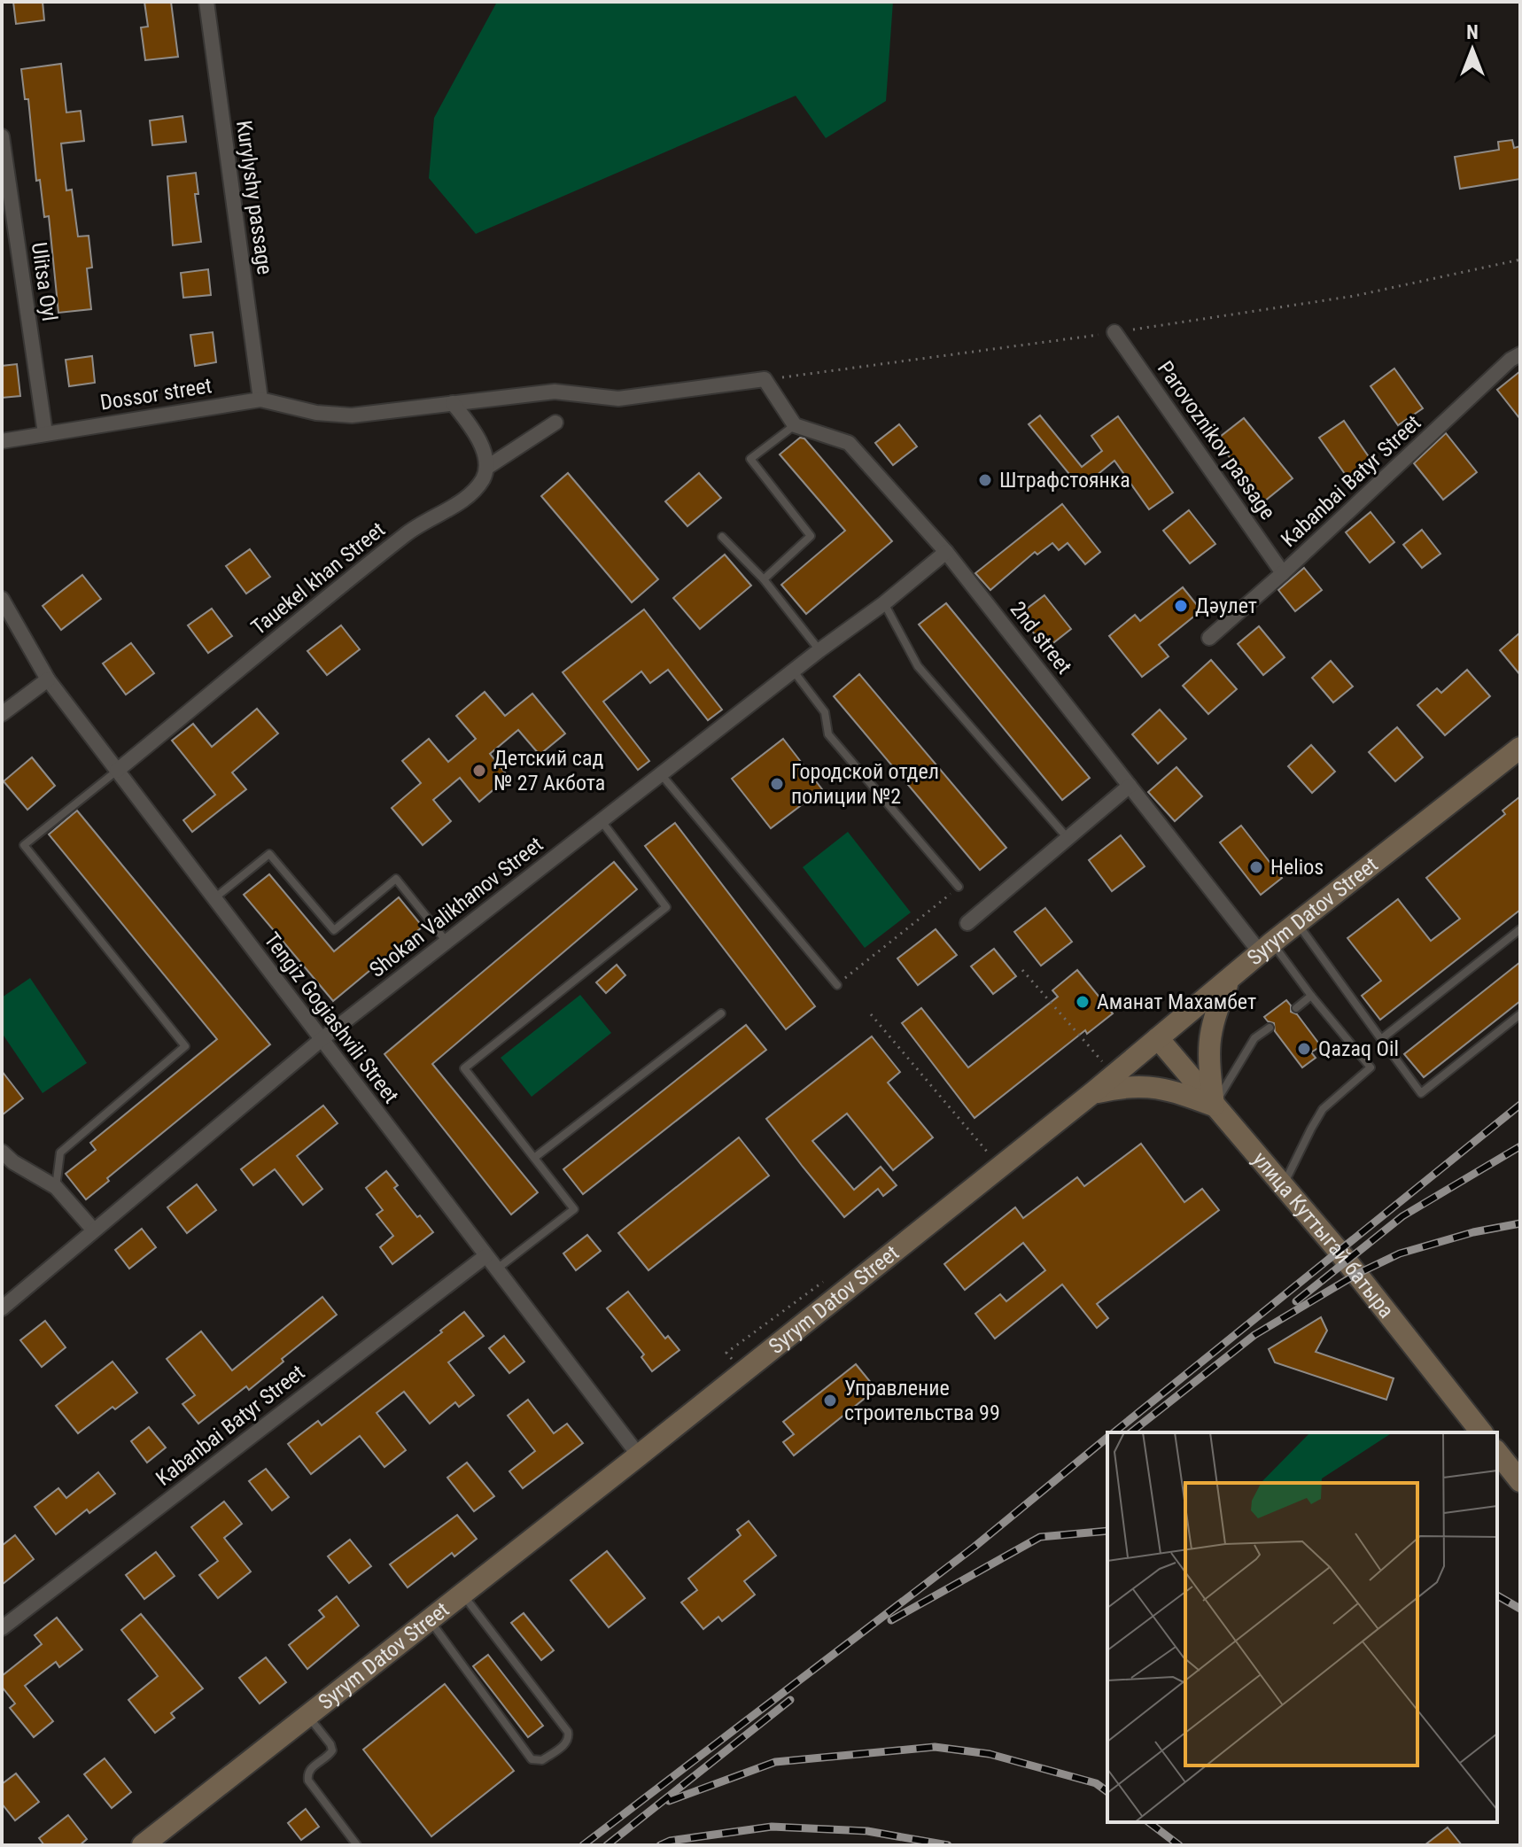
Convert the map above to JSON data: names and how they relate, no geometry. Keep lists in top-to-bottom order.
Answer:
{
  "streets": {
    "main road": ["Syrym Datov Street", "улица Куттыгай батыра"],
    "street": [
      "Kurylyshy passage",
      "Ulitsa Oyl",
      "Dossor street",
      "Parovoznikov passage",
      "Kabanbai Batyr Street",
      "Tauekel khan Street",
      "2nd street",
      "Shokan Valikhanov Street",
      "Tengiz Gogiashvili Street"
    ]
  },
  "crossings": [
    ["Kurylyshy passage", "Dossor street"],
    ["Ulitsa Oyl", "Dossor street"],
    ["Parovoznikov passage", "Kabanbai Batyr Street"],
    ["Kabanbai Batyr Street", "Tengiz Gogiashvili Street"],
    ["Tauekel khan Street", "Tengiz Gogiashvili Street"],
    ["2nd street", "Shokan Valikhanov Street"],
    ["2nd street", "Syrym Datov Street"],
    ["Shokan Valikhanov Street", "Tengiz Gogiashvili Street"],
    ["Syrym Datov Street", "Tengiz Gogiashvili Street"],
    ["Syrym Datov Street", "улица Куттыгай батыра"]
  ],
  "places": [
    "Штрафстоянка",
    "Дәулет",
    "Детский сад № 27 Акбота",
    "Городской отдел полиции №2",
    "Helios",
    "Аманат Махамбет",
    "Qazaq Oil",
    "Управление строительства 99"
  ],
  "north": "top"
}
